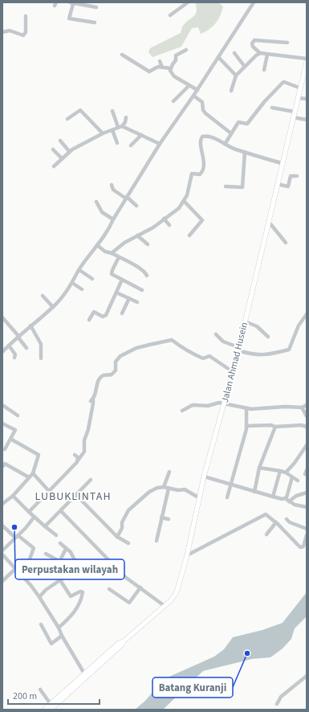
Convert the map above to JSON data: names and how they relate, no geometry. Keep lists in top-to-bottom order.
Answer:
{
  "streets": {
    "main road": ["Jalan Ahmad Husein"]
  },
  "districts": ["LUBUKLINTAH"],
  "places": ["Perpustakan wilayah", "Batang Kuranji"],
  "scale_bar": "200 m"
}
